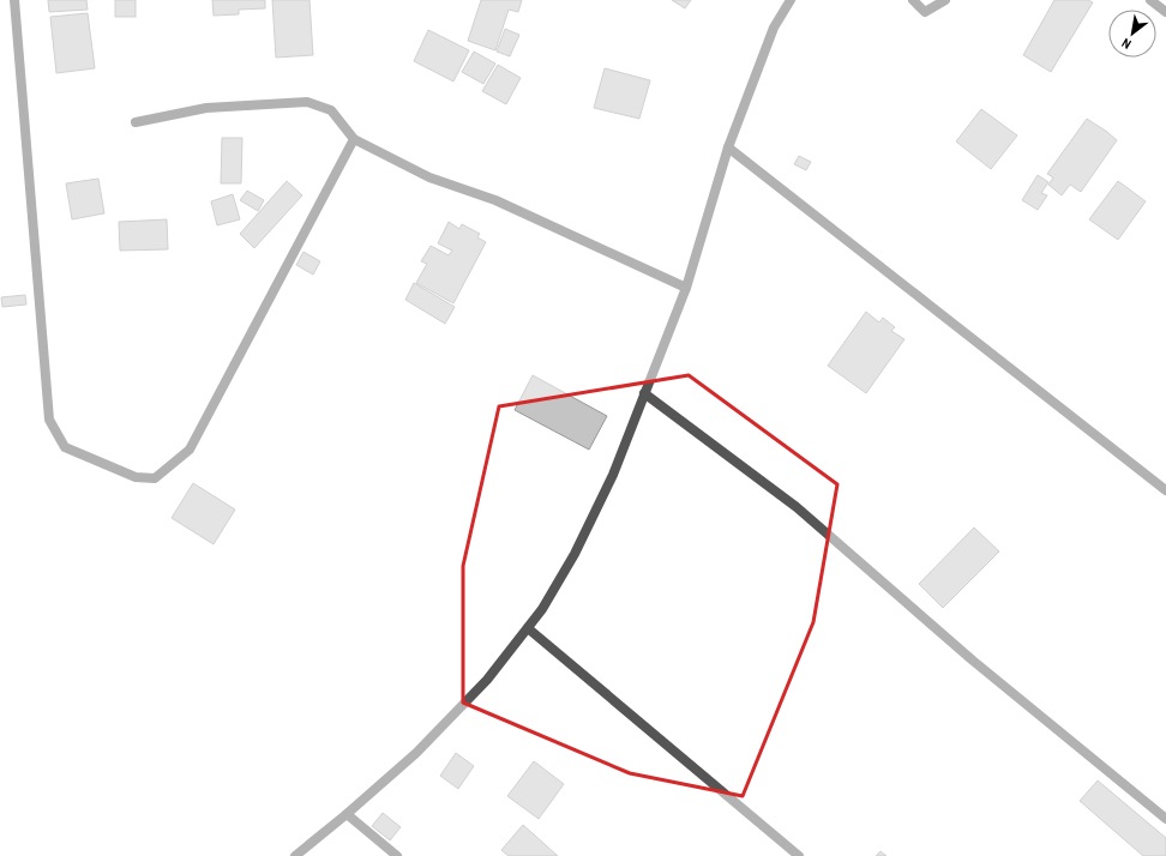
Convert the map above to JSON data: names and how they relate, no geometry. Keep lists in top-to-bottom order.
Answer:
{
  "north": "bottom left"
}
